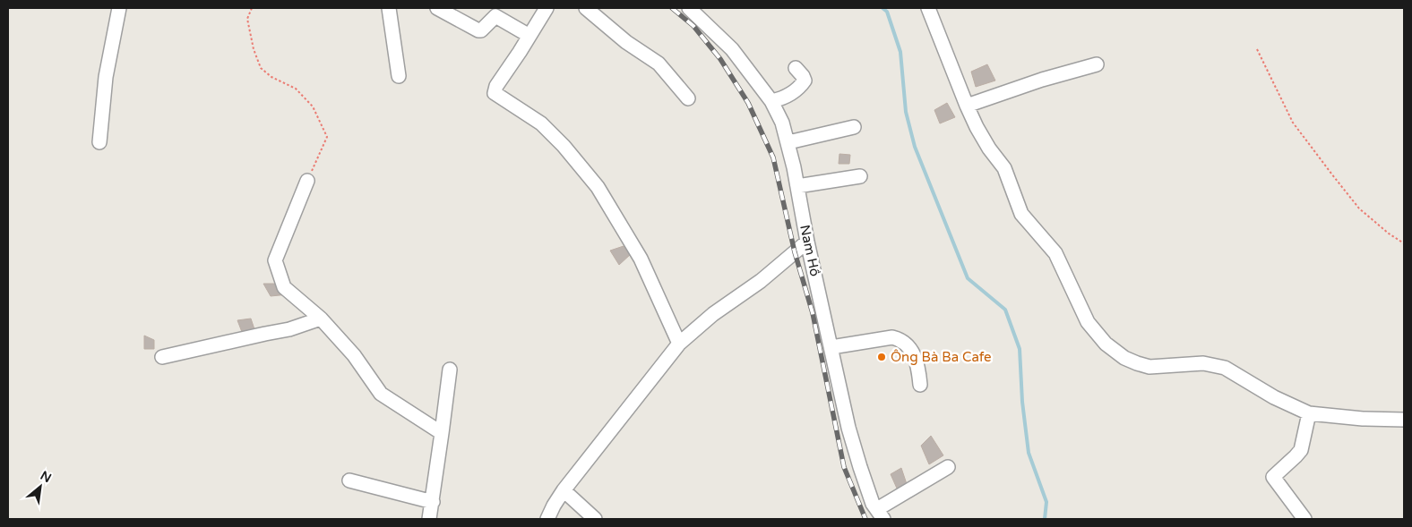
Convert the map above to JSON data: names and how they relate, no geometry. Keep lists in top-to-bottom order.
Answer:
{
  "streets": {
    "street": ["Nam Hồ"]
  },
  "places": ["Ông Bà Ba Cafe"],
  "north": "top right"
}
